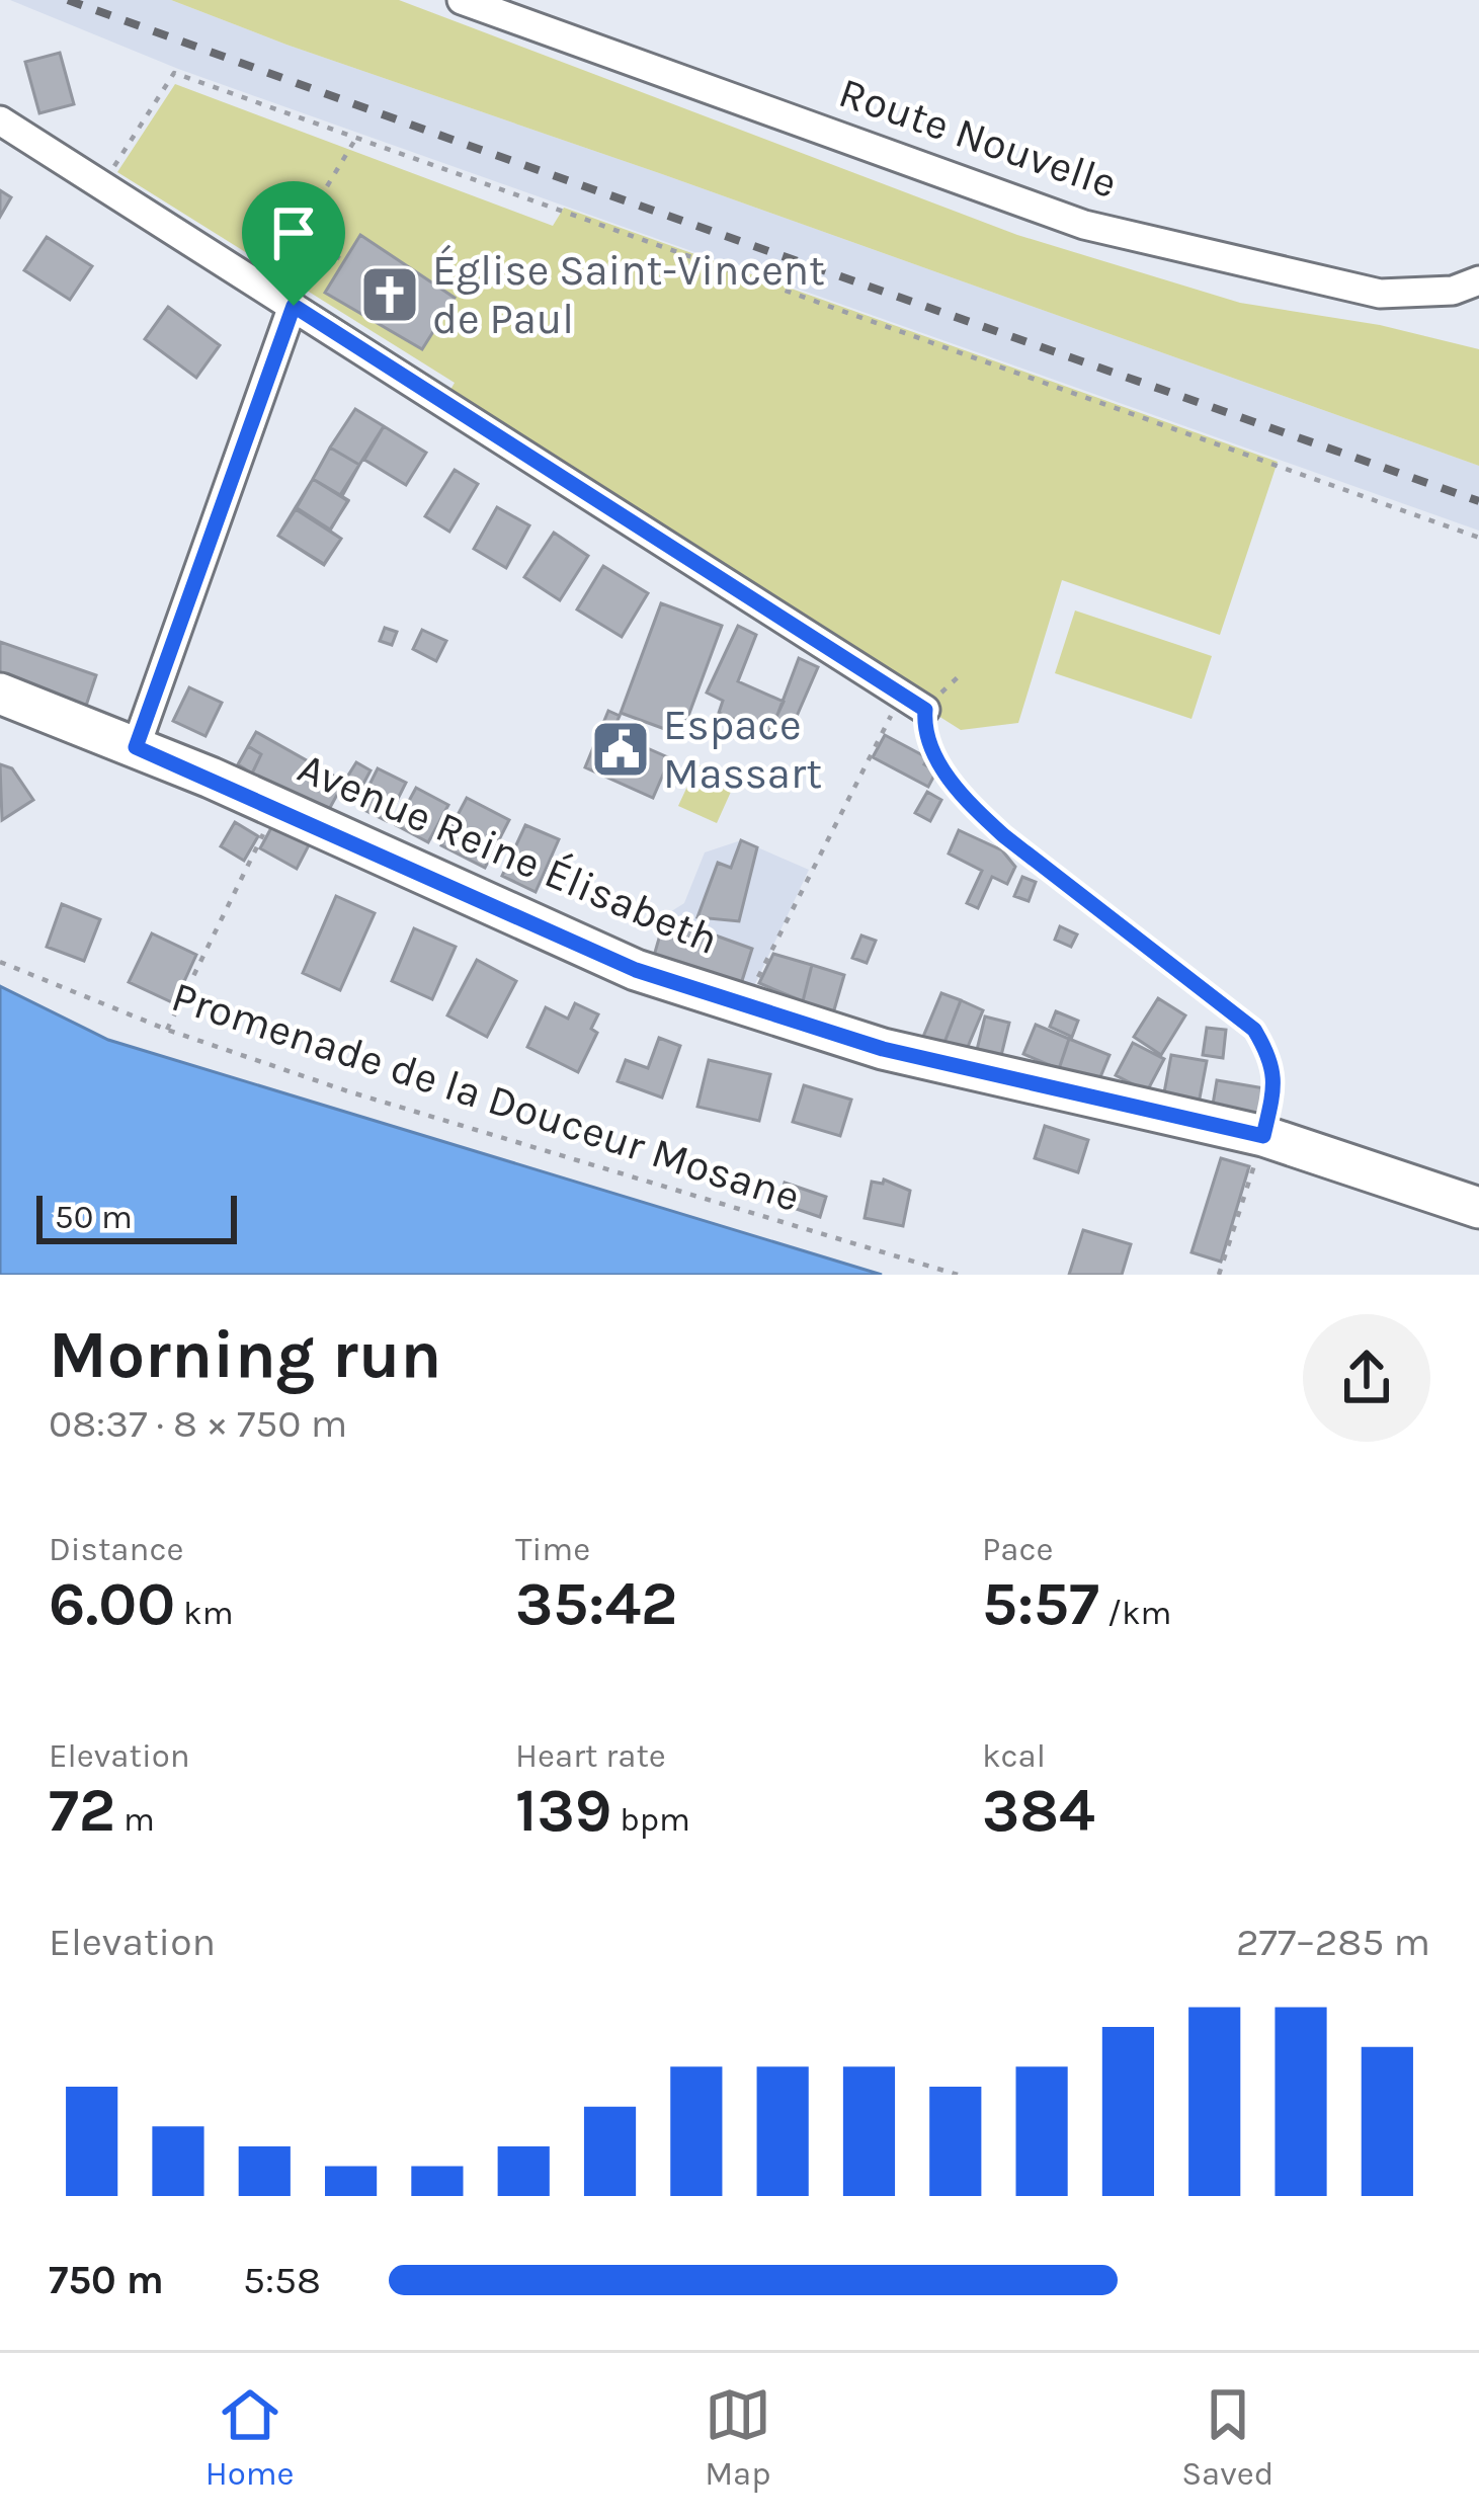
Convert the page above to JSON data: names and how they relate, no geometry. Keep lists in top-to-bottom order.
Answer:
{
  "streets": {
    "main road": ["Avenue Reine Élisabeth"],
    "street": ["Route Nouvelle"],
    "path": ["Promenade de la Douceur Mosane"]
  },
  "places": {
    "church": ["Église Saint-Vincent de Paul"],
    "public building": ["Espace Massart"]
  },
  "scale_bar": "50 m",
  "page": {
    "scale": "50 m",
    "heading": ["Morning run", "08:37 · 8 × 750 m"],
    "stats": [
      ["Distance", "6.00 km"],
      ["Time", "35:42"],
      ["Pace", "5:57 /km"],
      ["Elevation", "72 m"],
      ["Heart rate", "139 bpm"],
      ["kcal", "384"]
    ],
    "chart": ["Elevation", "277–285 m"],
    "list": [
      {
        "name": "750 m",
        "note": "5:58"
      }
    ],
    "tabs": ["Home", "Map", "Saved"]
  }
}
